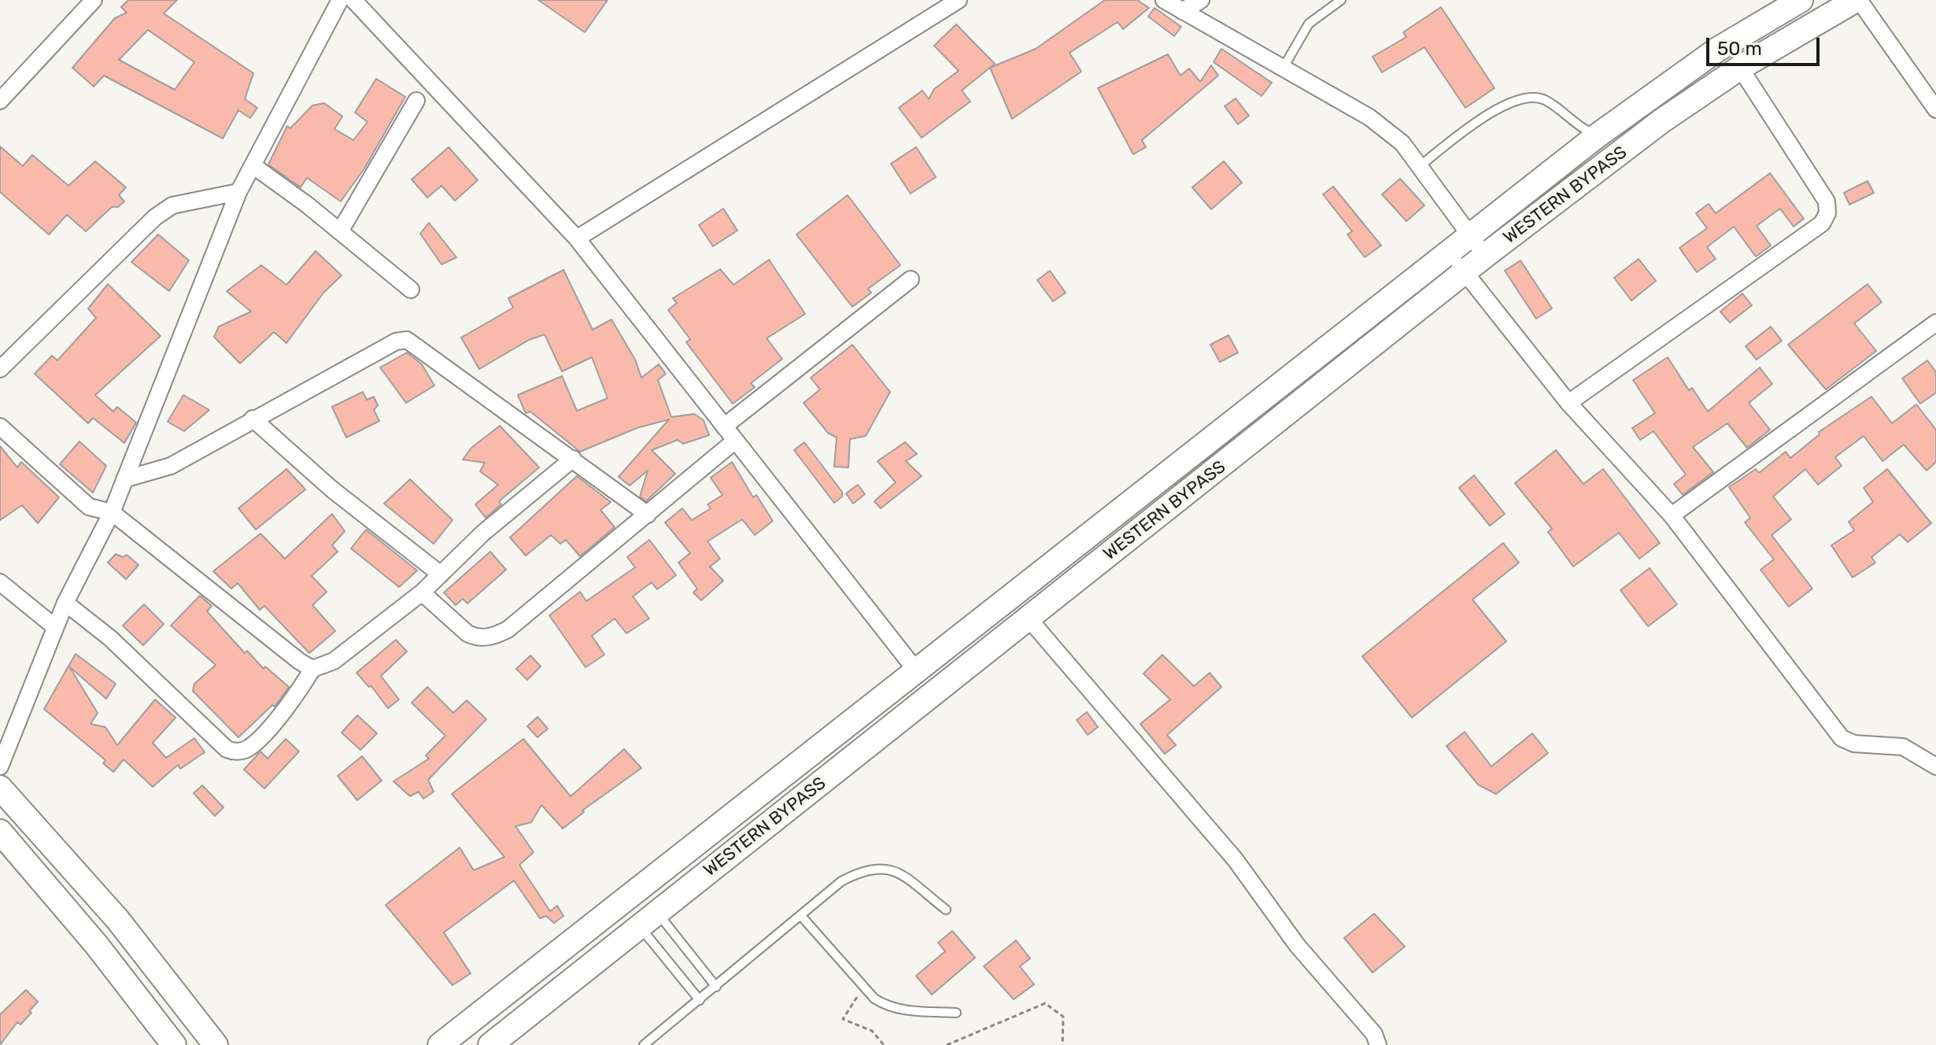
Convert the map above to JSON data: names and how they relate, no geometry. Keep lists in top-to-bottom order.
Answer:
{
  "streets": {
    "main road": ["WESTERN BYPASS"]
  },
  "scale_bar": "50 m"
}
